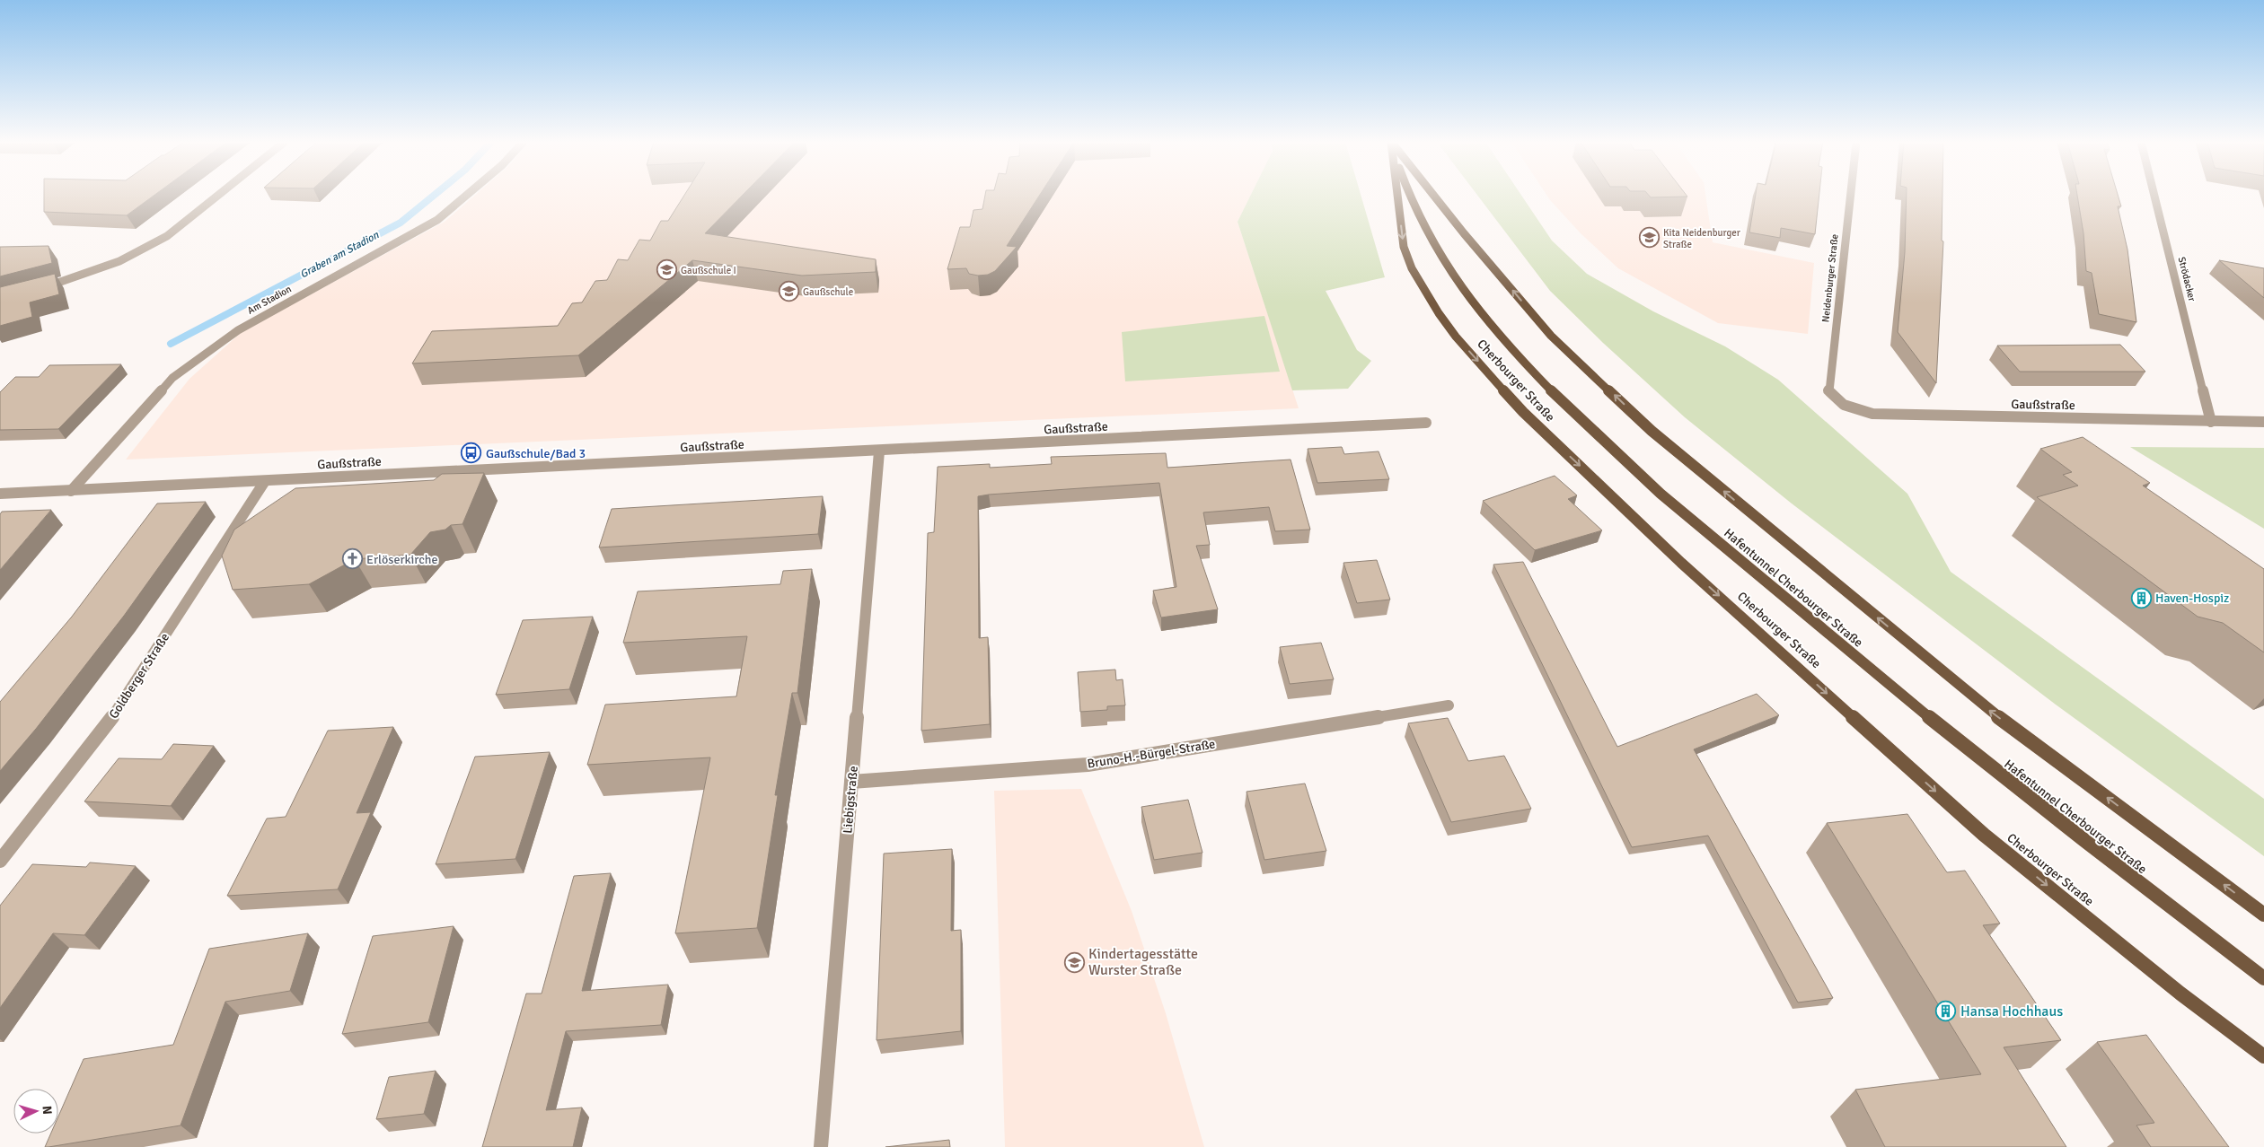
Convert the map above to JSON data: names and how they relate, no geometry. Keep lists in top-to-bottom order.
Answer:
{
  "streets": {
    "main road": ["Cherbourger Straße", "Hafentunnel Cherbourger Straße"],
    "street": [
      "Neidenburger Straße",
      "Strödacker",
      "Am Stadion",
      "Gaußstraße",
      "Goldberger Straße",
      "Bruno-H.-Bürgel-Straße",
      "Liebigstraße"
    ]
  },
  "crossings": [
    ["Neidenburger Straße", "Gaußstraße"],
    ["Strödacker", "Gaußstraße"],
    ["Am Stadion", "Gaußstraße"],
    ["Gaußstraße", "Goldberger Straße"],
    ["Gaußstraße", "Liebigstraße"],
    ["Bruno-H.-Bürgel-Straße", "Liebigstraße"]
  ],
  "water": ["Graben am Stadion"],
  "places": {
    "school or university": [
      "Kita Neidenburger Straße",
      "Gaußschule I",
      "Gaußschule",
      "Kindertagesstätte Wurster Straße"
    ],
    "bus stop": ["Gaußschule/Bad 3"],
    "church": ["Erlöserkirche"],
    "building": ["Haven-Hospiz", "Hansa Hochhaus"]
  },
  "north": "right"
}
